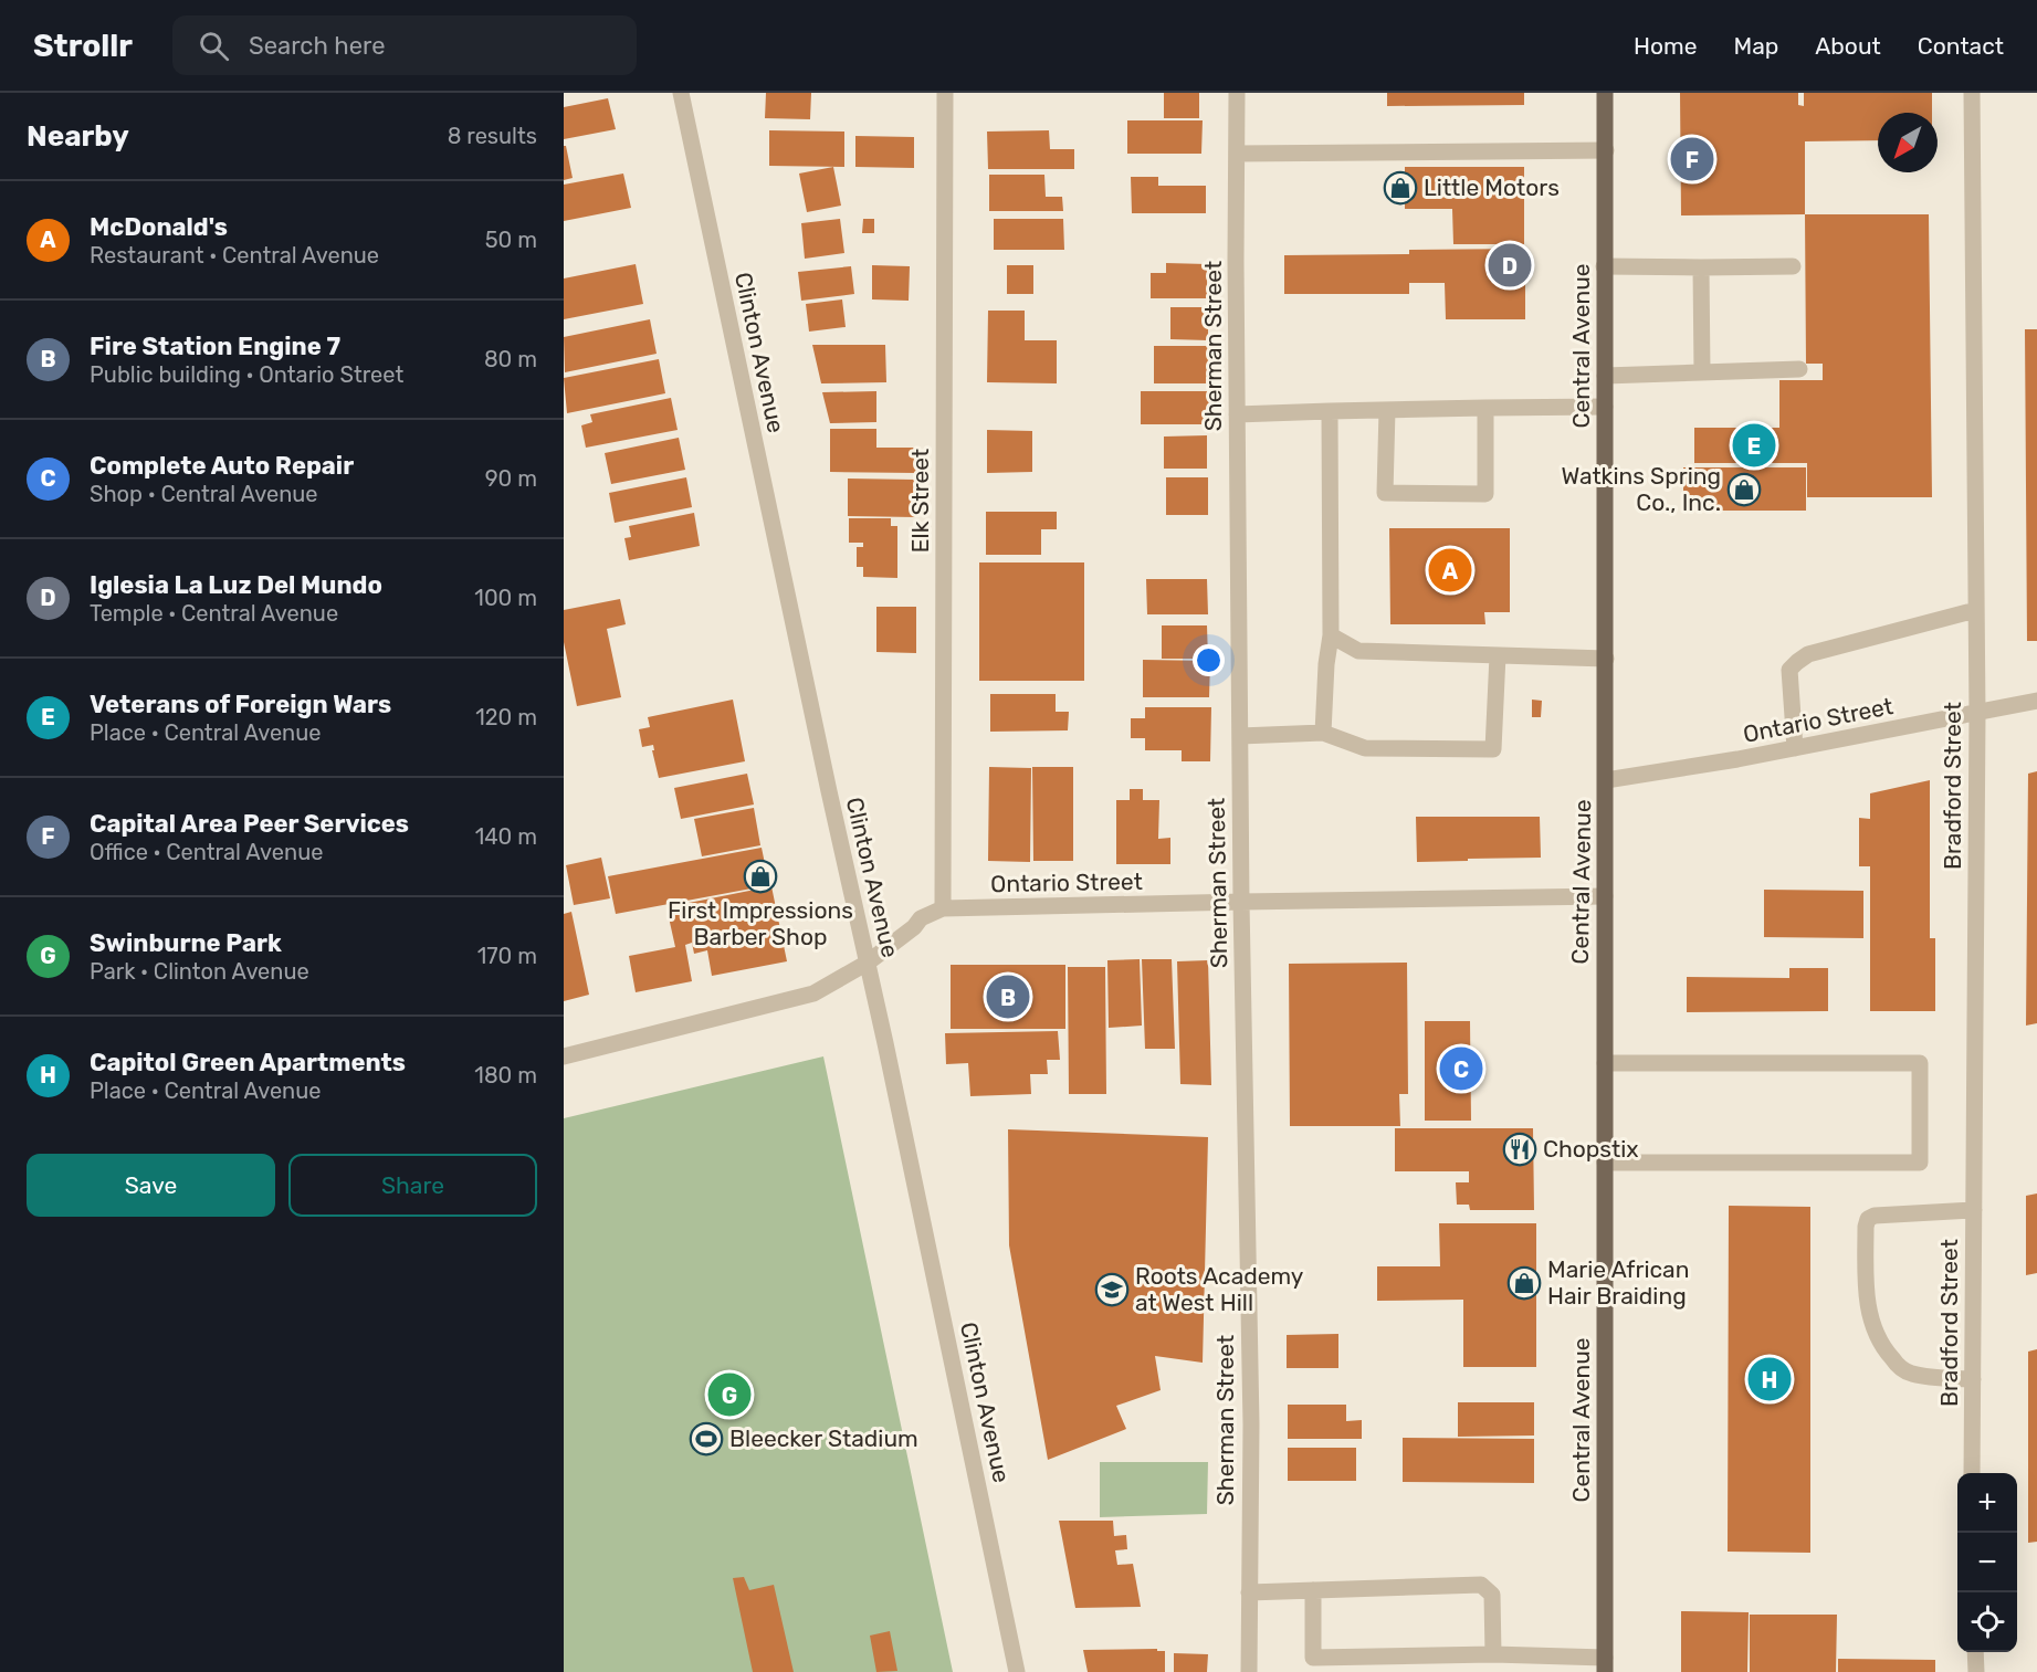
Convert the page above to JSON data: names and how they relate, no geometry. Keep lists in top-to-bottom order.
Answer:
{
  "streets": {
    "main road": ["Central Avenue"],
    "street": [
      "Sherman Street",
      "Clinton Avenue",
      "Elk Street",
      "Ontario Street",
      "Bradford Street"
    ]
  },
  "crossings": [
    ["Sherman Street", "Ontario Street"],
    ["Central Avenue", "Ontario Street"],
    ["Clinton Avenue", "Ontario Street"],
    ["Elk Street", "Ontario Street"],
    ["Ontario Street", "Bradford Street"]
  ],
  "places": {
    "shop": [
      "Little Motors",
      "Watkins Spring Co., Inc.",
      "First Impressions Barber Shop",
      "Marie African Hair Braiding"
    ],
    "restaurant": ["Chopstix"],
    "school or university": ["Roots Academy at West Hill"],
    "sports": ["Bleecker Stadium"]
  },
  "north": "bottom left",
  "page": {
    "header": "Strollr",
    "search": "Search here",
    "nav": [
      "Home",
      "Map",
      "About",
      "Contact"
    ],
    "heading": ["Nearby", "8 results"],
    "pins": [
      "F",
      "D",
      "E",
      "A",
      "B",
      "C",
      "H",
      "G"
    ],
    "list": [
      {
        "mark": "A",
        "name": "McDonald's",
        "note": "Restaurant · Central Avenue",
        "value": "50 m"
      },
      {
        "mark": "B",
        "name": "Fire Station Engine 7",
        "note": "Public building · Ontario Street",
        "value": "80 m"
      },
      {
        "mark": "C",
        "name": "Complete Auto Repair",
        "note": "Shop · Central Avenue",
        "value": "90 m"
      },
      {
        "mark": "D",
        "name": "Iglesia La Luz Del Mundo",
        "note": "Temple · Central Avenue",
        "value": "100 m"
      },
      {
        "mark": "E",
        "name": "Veterans of Foreign Wars",
        "note": "Place · Central Avenue",
        "value": "120 m"
      },
      {
        "mark": "F",
        "name": "Capital Area Peer Services",
        "note": "Office · Central Avenue",
        "value": "140 m"
      },
      {
        "mark": "G",
        "name": "Swinburne Park",
        "note": "Park · Clinton Avenue",
        "value": "170 m"
      },
      {
        "mark": "H",
        "name": "Capitol Green Apartments",
        "note": "Place · Central Avenue",
        "value": "180 m"
      }
    ],
    "buttons": ["Save", "Share"],
    "map_buttons": ["+", "−"]
  }
}
